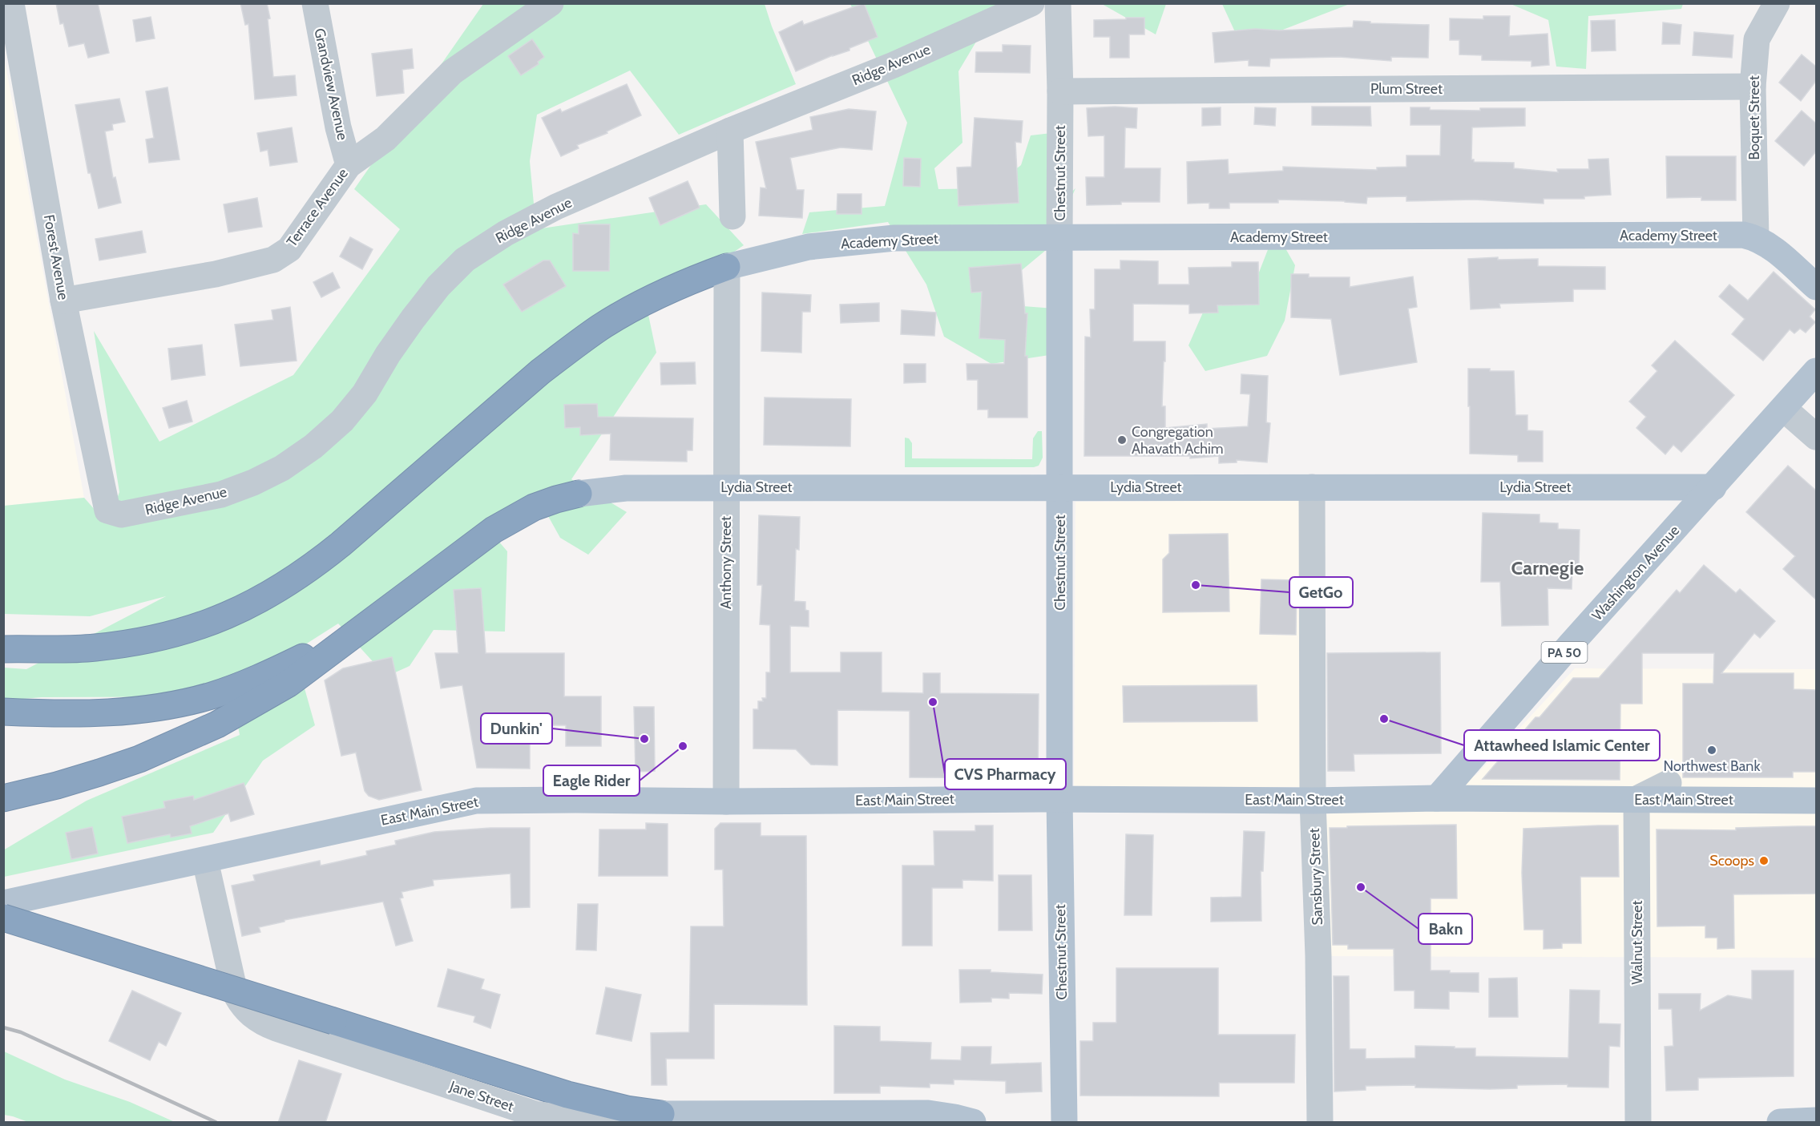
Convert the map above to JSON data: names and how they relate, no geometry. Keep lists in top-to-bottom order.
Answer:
{
  "streets": {
    "main road": [
      "Chestnut Street",
      "Academy Street",
      "Lydia Street",
      "Washington Avenue",
      "PA 50",
      "East Main Street",
      "Jane Street"
    ],
    "street": [
      "Ridge Avenue",
      "Grandview Avenue",
      "Plum Street",
      "Boquet Street",
      "Terrace Avenue",
      "Forest Avenue",
      "Anthony Street",
      "Sansbury Street",
      "Walnut Street"
    ]
  },
  "crossings": [
    ["Ridge Avenue", "Forest Avenue"],
    ["Grandview Avenue", "Terrace Avenue"],
    ["Plum Street", "Boquet Street"],
    ["Plum Street", "Chestnut Street"],
    ["Boquet Street", "Academy Street"],
    ["Chestnut Street", "Academy Street"],
    ["Chestnut Street", "Lydia Street"],
    ["Chestnut Street", "East Main Street"],
    ["Terrace Avenue", "Forest Avenue"],
    ["Academy Street", "Anthony Street"],
    ["Lydia Street", "Anthony Street"],
    ["Lydia Street", "Washington Avenue"],
    ["Lydia Street", "Sansbury Street"],
    ["Anthony Street", "East Main Street"],
    ["Washington Avenue", "East Main Street"],
    ["East Main Street", "Sansbury Street"],
    ["East Main Street", "Walnut Street"],
    ["East Main Street", "Jane Street"]
  ],
  "districts": ["Carnegie"],
  "places": [
    "Congregation Ahavath Achim",
    "GetGo",
    "CVS Pharmacy",
    "Attawheed Islamic Center",
    "Dunkin'",
    "Eagle Rider",
    "Northwest Bank",
    "Scoops",
    "Bakn"
  ]
}
